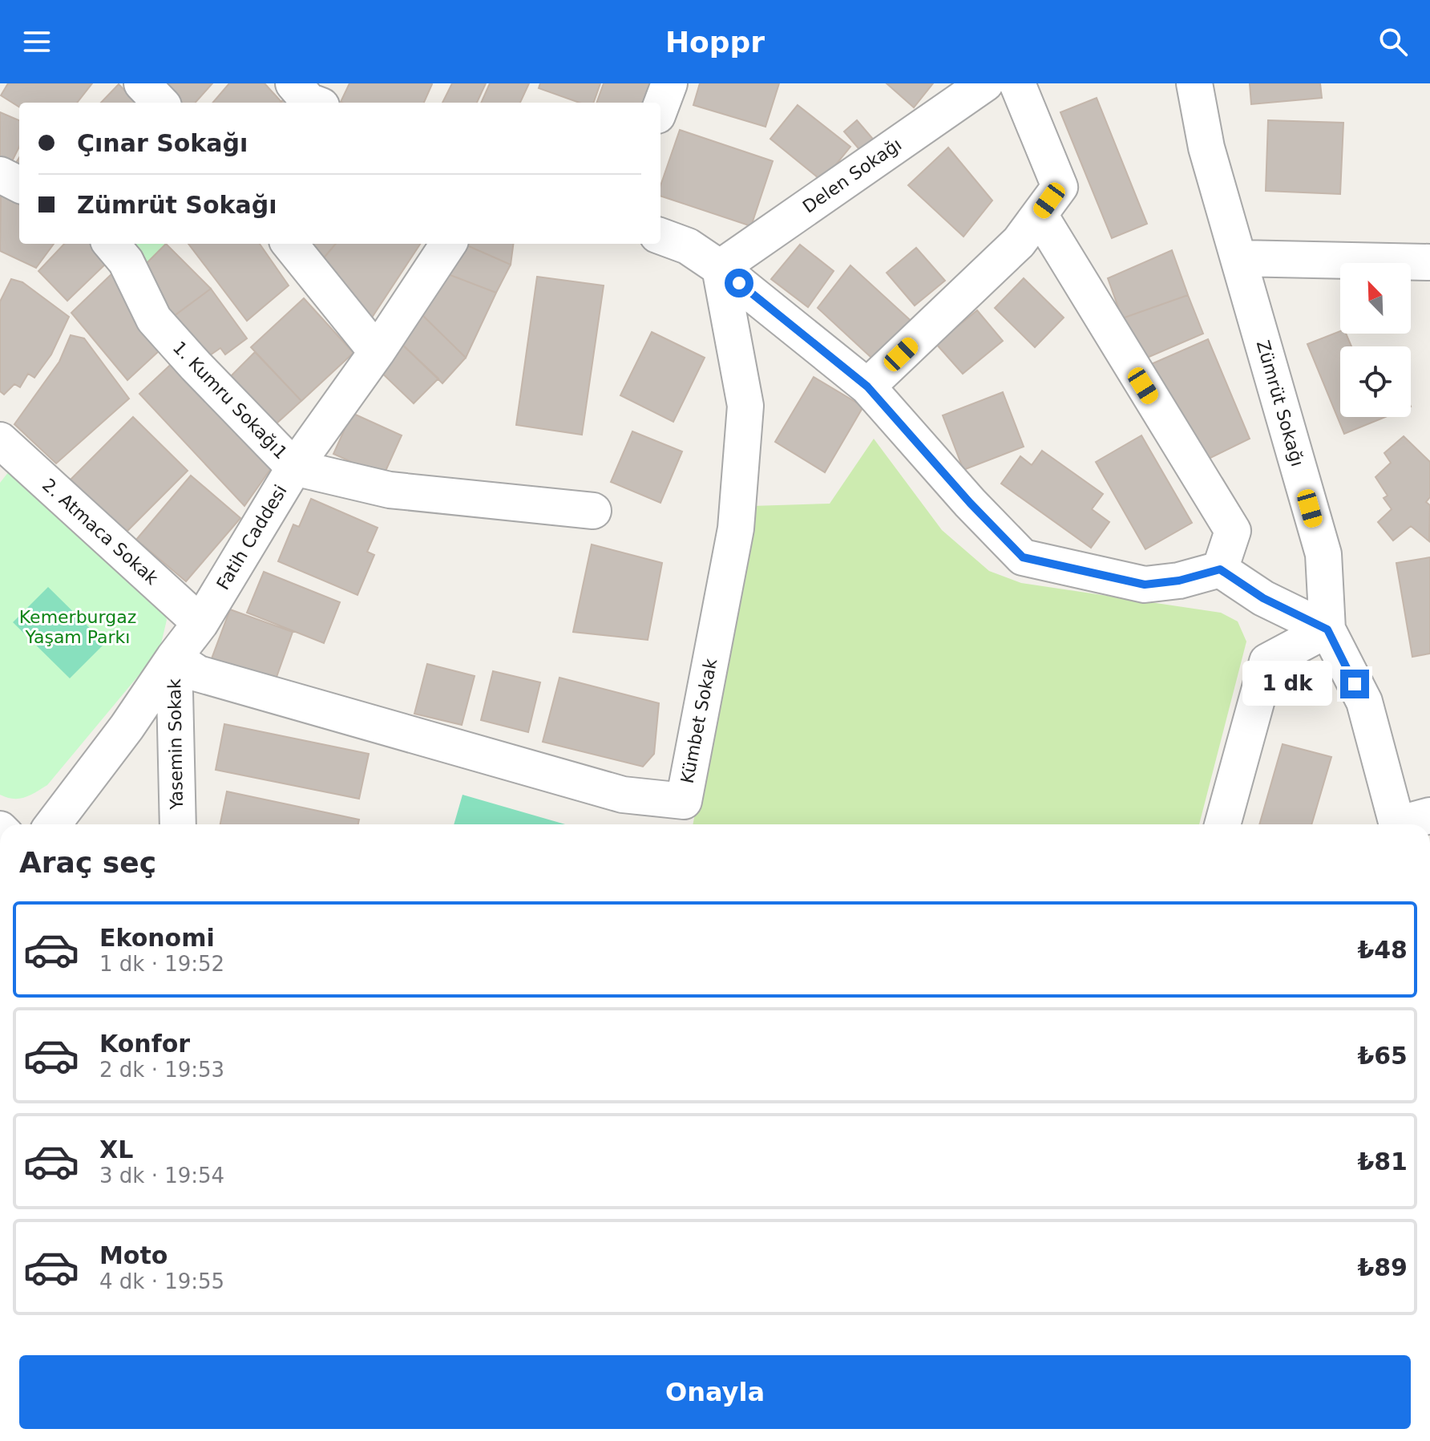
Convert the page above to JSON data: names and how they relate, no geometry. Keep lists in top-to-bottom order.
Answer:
{
  "streets": {
    "street": [
      "Delen Sokağı",
      "1. Kumru Sokağı1",
      "Zümrüt Sokağı",
      "2. Atmaca Sokak",
      "Fatih Caddesi",
      "Kümbet Sokak",
      "Yasemin Sokak"
    ]
  },
  "crossings": [
    ["Delen Sokağı", "Kümbet Sokak"],
    ["1. Kumru Sokağı1", "Fatih Caddesi"],
    ["2. Atmaca Sokak", "Fatih Caddesi"],
    ["Fatih Caddesi", "Kümbet Sokak"],
    ["Fatih Caddesi", "Yasemin Sokak"],
    ["Kümbet Sokak", "Yasemin Sokak"]
  ],
  "parks": ["Kemerburgaz Yaşam Parkı"],
  "north": "top left",
  "page": {
    "header": "Hoppr",
    "banner": ["Çınar Sokağı", "Zümrüt Sokağı"],
    "bubble": "1 dk",
    "heading": "Araç seç",
    "list": [
      {
        "name": "Ekonomi",
        "note": "1 dk · 19:52",
        "value": "₺48"
      },
      {
        "name": "Konfor",
        "note": "2 dk · 19:53",
        "value": "₺65"
      },
      {
        "name": "XL",
        "note": "3 dk · 19:54",
        "value": "₺81"
      },
      {
        "name": "Moto",
        "note": "4 dk · 19:55",
        "value": "₺89"
      }
    ],
    "buttons": "Onayla"
  }
}
